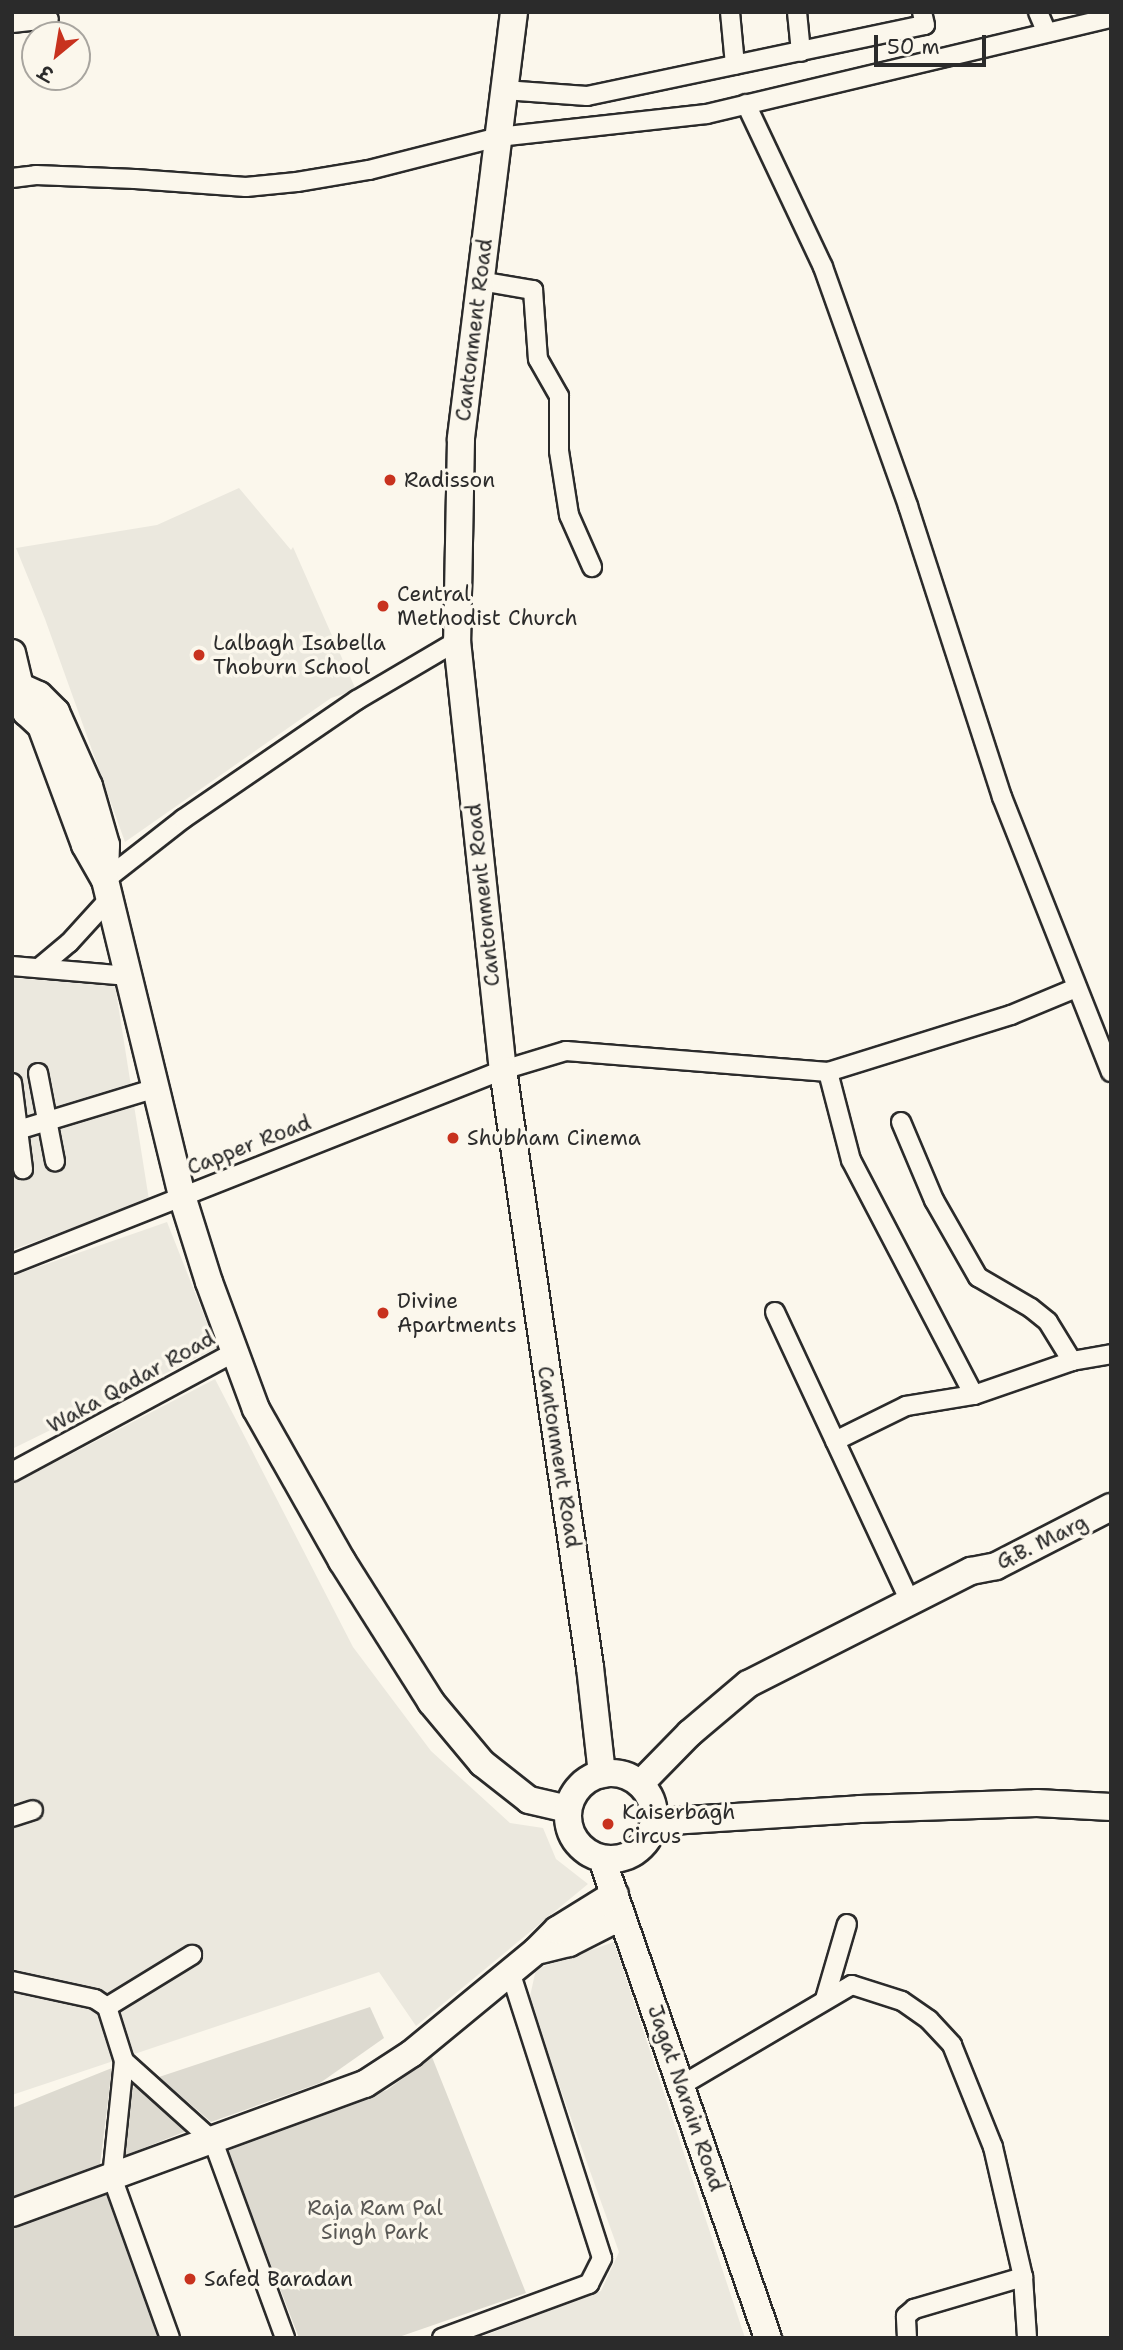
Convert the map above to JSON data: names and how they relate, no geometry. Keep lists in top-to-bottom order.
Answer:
{
  "streets": {
    "street": [
      "Cantonment Road",
      "Capper Road",
      "Waka Qadar Road",
      "G.B. Marg",
      "Jagat Narain Road"
    ]
  },
  "crossings": [
    ["Cantonment Road", "Capper Road"],
    ["Cantonment Road", "Jagat Narain Road"]
  ],
  "parks": ["Raja Ram Pal Singh Park"],
  "places": [
    "Radisson",
    "Central Methodist Church",
    "Lalbagh Isabella Thoburn School",
    "Shubham Cinema",
    "Divine Apartments",
    "Kaiserbagh Circus",
    "Safed Baradan"
  ],
  "scale_bar": "50 m",
  "north": "bottom left"
}
